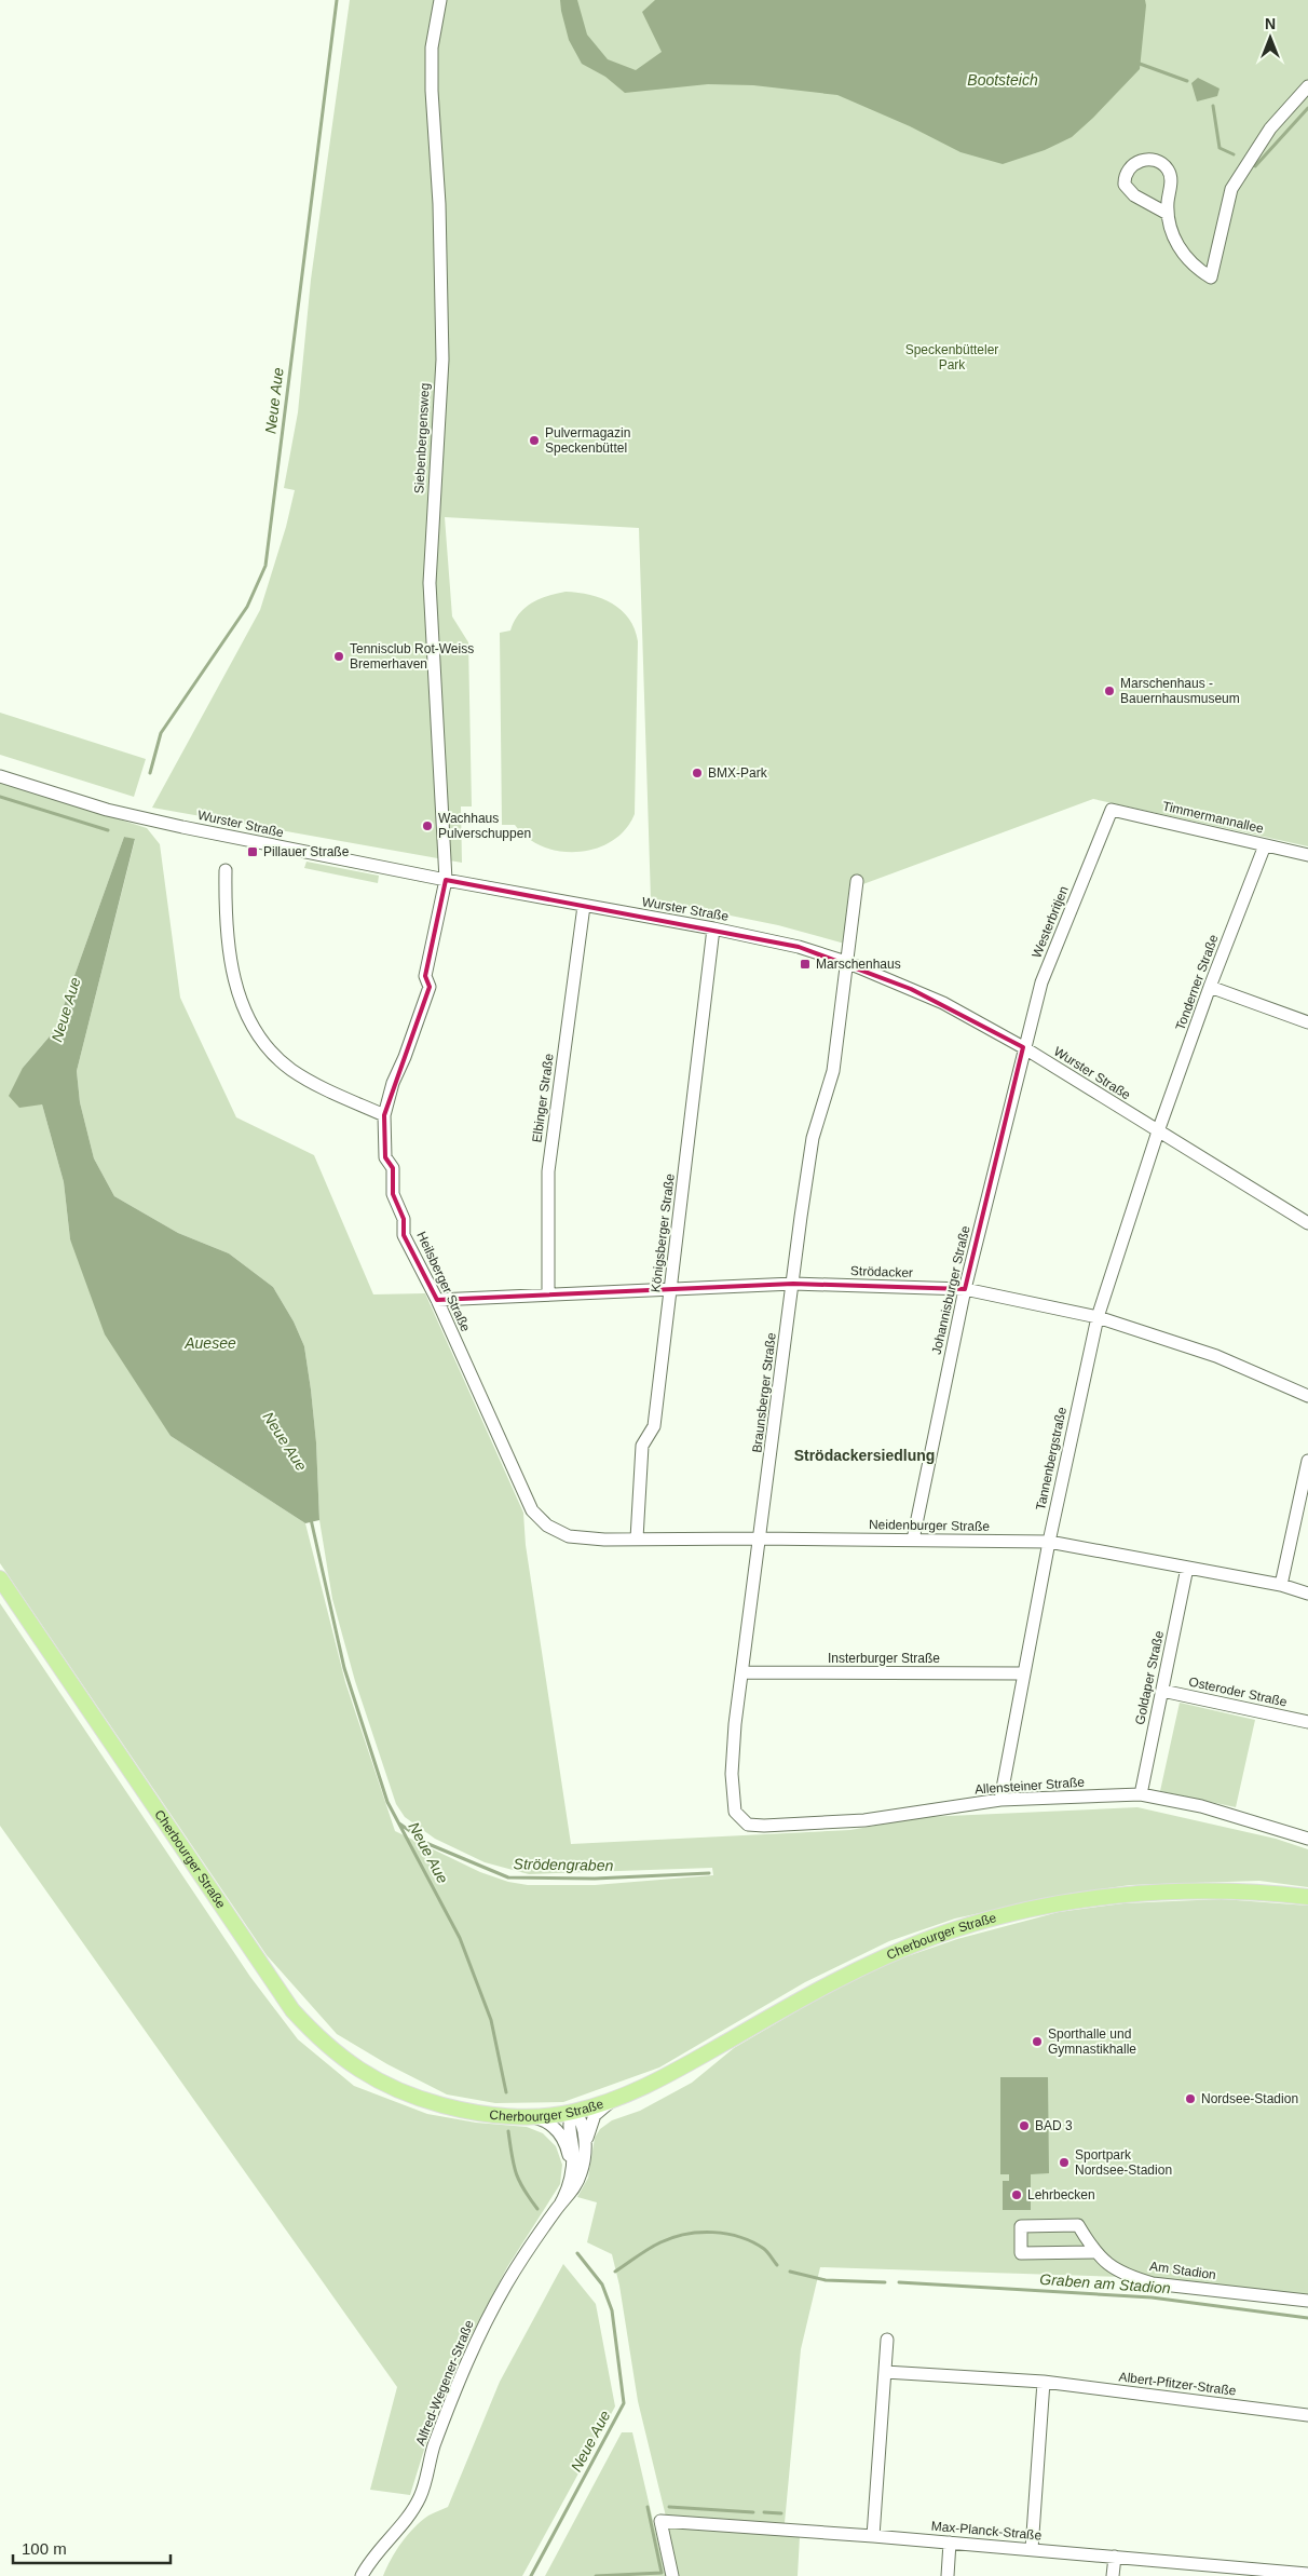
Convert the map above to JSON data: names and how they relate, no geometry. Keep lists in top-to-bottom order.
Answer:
{
  "streets": {
    "main road": ["Cherbourger Straße"],
    "street": [
      "Siebenbergensweg",
      "Timmermannallee",
      "Wurster Straße",
      "Westerbritjen",
      "Tonderner Straße",
      "Elbinger Straße",
      "Königsberger Straße",
      "Strödacker",
      "Heilsberger Straße",
      "Johannisburger Straße",
      "Braunsberger Straße",
      "Tannenbergstraße",
      "Neidenburger Straße",
      "Insterburger Straße",
      "Goldaper Straße",
      "Osteroder Straße",
      "Allensteiner Straße",
      "Am Stadion",
      "Alfred-Wegener-Straße",
      "Albert-Pfitzer-Straße",
      "Max-Planck-Straße"
    ]
  },
  "crossings": [
    ["Siebenbergensweg", "Wurster Straße"],
    ["Siebenbergensweg", "Heilsberger Straße"],
    ["Timmermannallee", "Westerbritjen"],
    ["Timmermannallee", "Tonderner Straße"],
    ["Wurster Straße", "Westerbritjen"],
    ["Wurster Straße", "Tonderner Straße"],
    ["Wurster Straße", "Elbinger Straße"],
    ["Wurster Straße", "Königsberger Straße"],
    ["Wurster Straße", "Heilsberger Straße"],
    ["Wurster Straße", "Johannisburger Straße"],
    ["Wurster Straße", "Braunsberger Straße"],
    ["Wurster Straße", "Tannenbergstraße"],
    ["Westerbritjen", "Johannisburger Straße"],
    ["Tonderner Straße", "Tannenbergstraße"],
    ["Elbinger Straße", "Strödacker"],
    ["Königsberger Straße", "Strödacker"],
    ["Königsberger Straße", "Neidenburger Straße"],
    ["Strödacker", "Heilsberger Straße"],
    ["Strödacker", "Johannisburger Straße"],
    ["Strödacker", "Braunsberger Straße"],
    ["Strödacker", "Tannenbergstraße"],
    ["Heilsberger Straße", "Neidenburger Straße"],
    ["Johannisburger Straße", "Neidenburger Straße"],
    ["Braunsberger Straße", "Neidenburger Straße"],
    ["Braunsberger Straße", "Insterburger Straße"],
    ["Braunsberger Straße", "Allensteiner Straße"],
    ["Tannenbergstraße", "Neidenburger Straße"],
    ["Tannenbergstraße", "Insterburger Straße"],
    ["Tannenbergstraße", "Allensteiner Straße"],
    ["Neidenburger Straße", "Goldaper Straße"],
    ["Goldaper Straße", "Osteroder Straße"],
    ["Goldaper Straße", "Allensteiner Straße"],
    ["Cherbourger Straße", "Alfred-Wegener-Straße"]
  ],
  "districts": ["Strödackersiedlung"],
  "water": [
    "Bootsteich",
    "Neue Aue",
    "Auesee",
    "Strödengraben",
    "Graben am Stadion"
  ],
  "parks": ["Speckenbütteler Park"],
  "places": {
    "other": [
      "Pulvermagazin Speckenbüttel",
      "Tennisclub Rot-Weiss Bremerhaven",
      "Marschenhaus - Bauernhausmuseum",
      "BMX-Park",
      "Wachhaus Pulverschuppen",
      "Sporthalle und Gymnastikhalle",
      "Nordsee-Stadion",
      "BAD 3",
      "Sportpark Nordsee-Stadion",
      "Lehrbecken"
    ],
    "transit": ["Pillauer Straße", "Marschenhaus"]
  },
  "scale_bar": "100 m",
  "north": "top"
}
